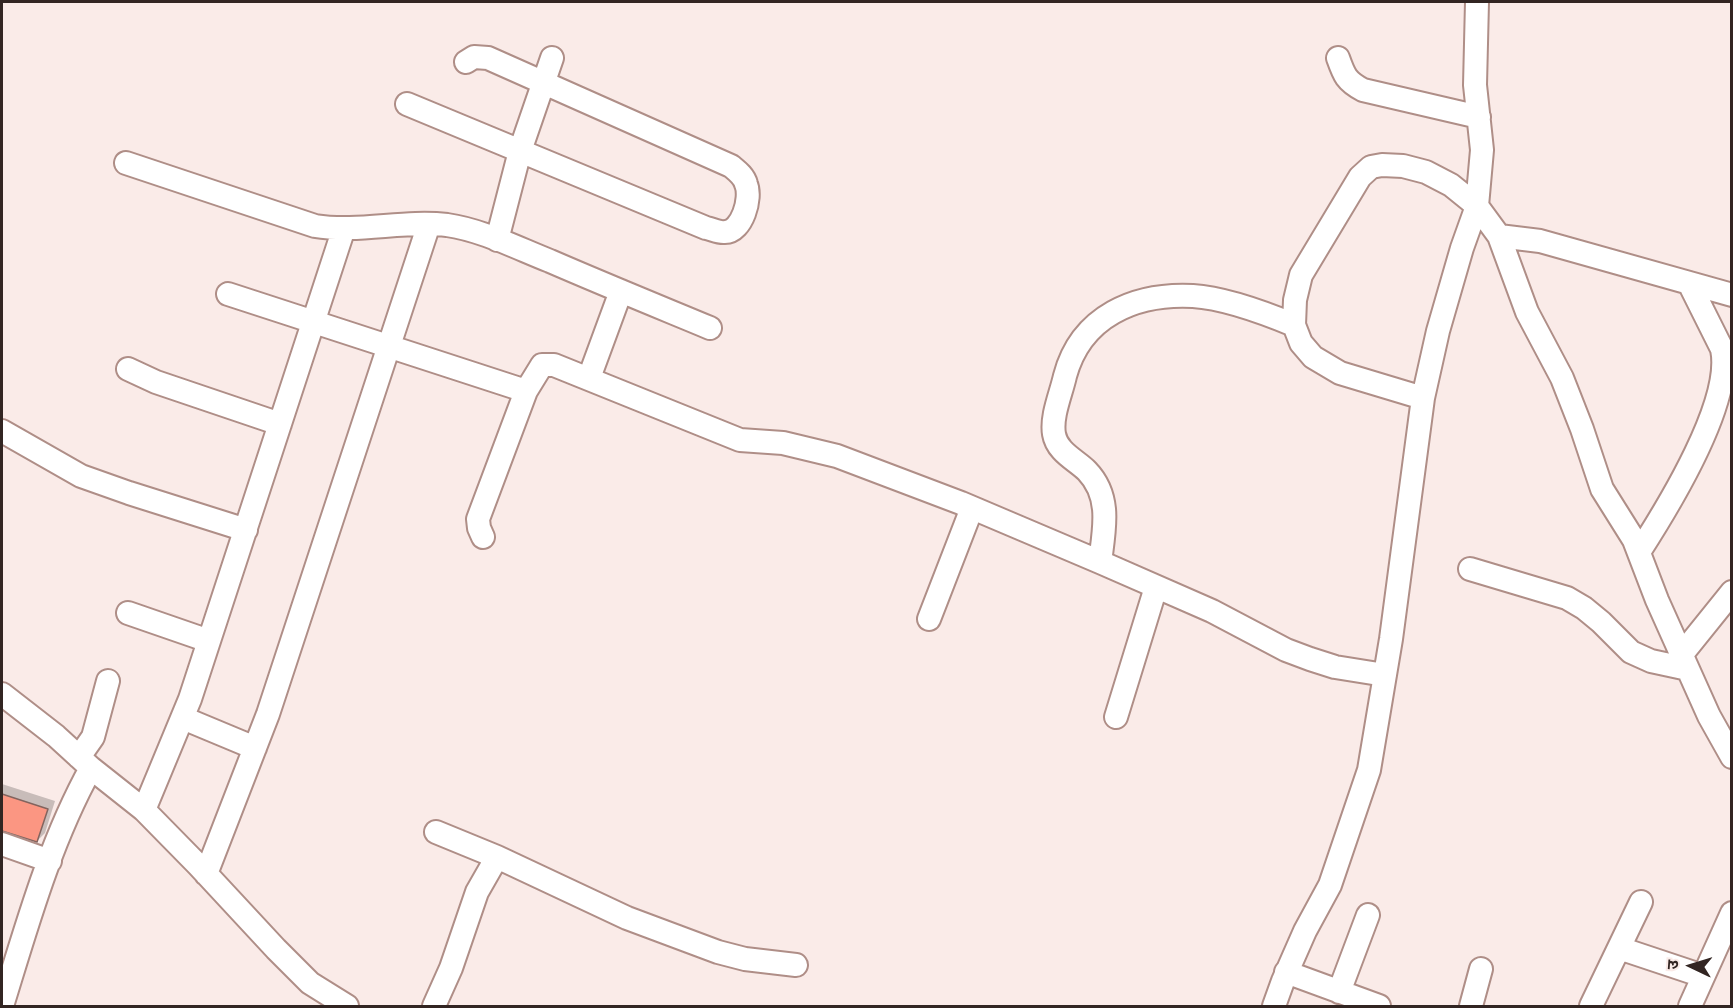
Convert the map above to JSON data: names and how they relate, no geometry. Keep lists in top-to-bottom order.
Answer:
{
  "north": "left"
}
